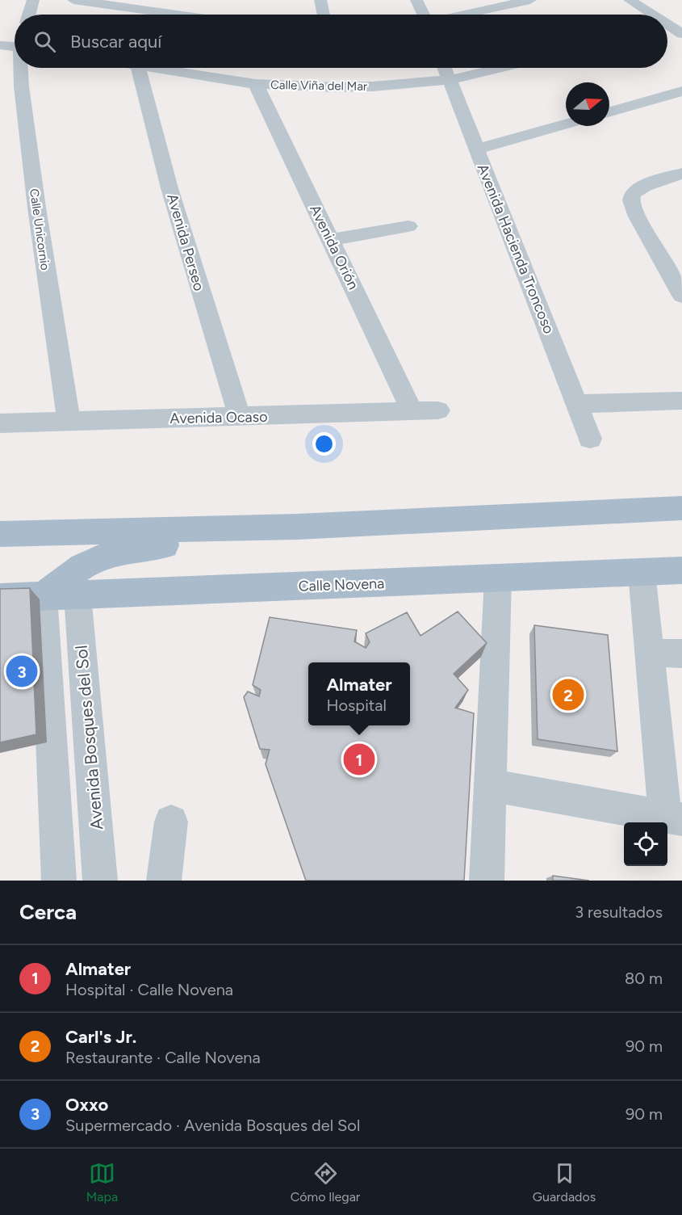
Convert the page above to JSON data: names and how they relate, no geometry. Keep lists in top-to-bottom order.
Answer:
{
  "streets": {
    "main road": ["Calle Novena"],
    "street": [
      "Calle Viña del Mar",
      "Calle Unicornio",
      "Avenida Perseo",
      "Avenida Orión",
      "Avenida Hacienda Troncoso",
      "Avenida Ocaso",
      "Avenida Bosques del Sol"
    ]
  },
  "crossings": [
    ["Calle Viña del Mar", "Avenida Orión"],
    ["Calle Viña del Mar", "Avenida Hacienda Troncoso"],
    ["Calle Unicornio", "Avenida Ocaso"],
    ["Avenida Perseo", "Avenida Ocaso"],
    ["Avenida Orión", "Avenida Ocaso"],
    ["Calle Novena", "Avenida Bosques del Sol"]
  ],
  "north": "right",
  "page": {
    "search": "Buscar aquí",
    "pins": ["3", "2", "1"],
    "popup": ["Almater", "Hospital"],
    "heading": ["Cerca", "3 resultados"],
    "list": [
      {
        "mark": "1",
        "name": "Almater",
        "note": "Hospital · Calle Novena",
        "value": "80 m"
      },
      {
        "mark": "2",
        "name": "Carl's Jr.",
        "note": "Restaurante · Calle Novena",
        "value": "90 m"
      },
      {
        "mark": "3",
        "name": "Oxxo",
        "note": "Supermercado · Avenida Bosques del Sol",
        "value": "90 m"
      }
    ],
    "nav": ["Mapa", "Cómo llegar", "Guardados"]
  }
}
